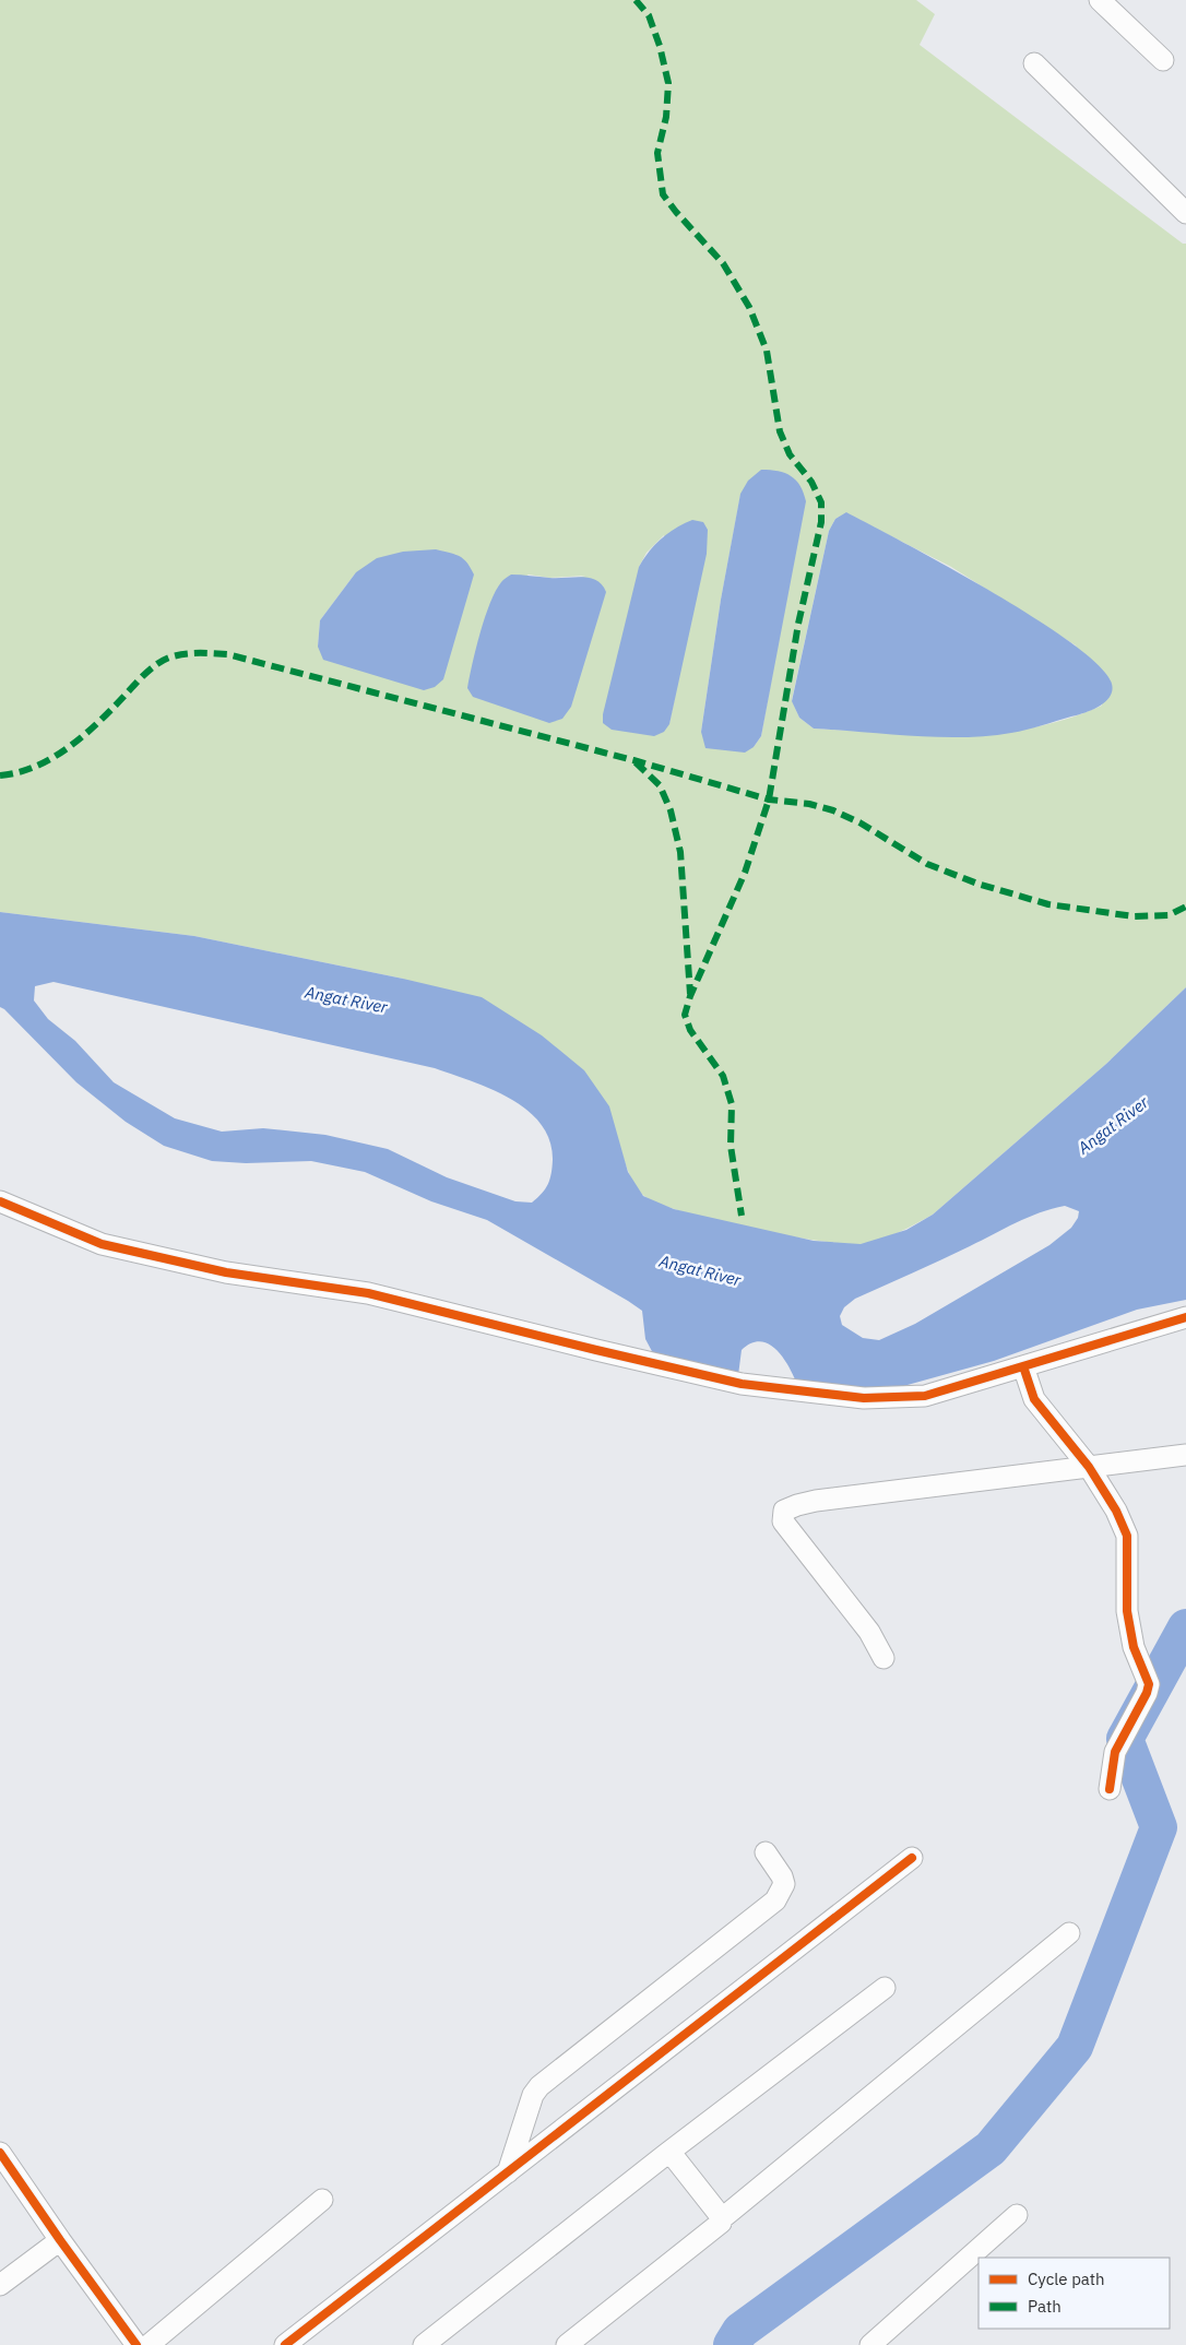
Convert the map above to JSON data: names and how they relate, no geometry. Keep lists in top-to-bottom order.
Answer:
{
  "water": ["Angat River"],
  "legend": ["Cycle path", "Path"]
}
